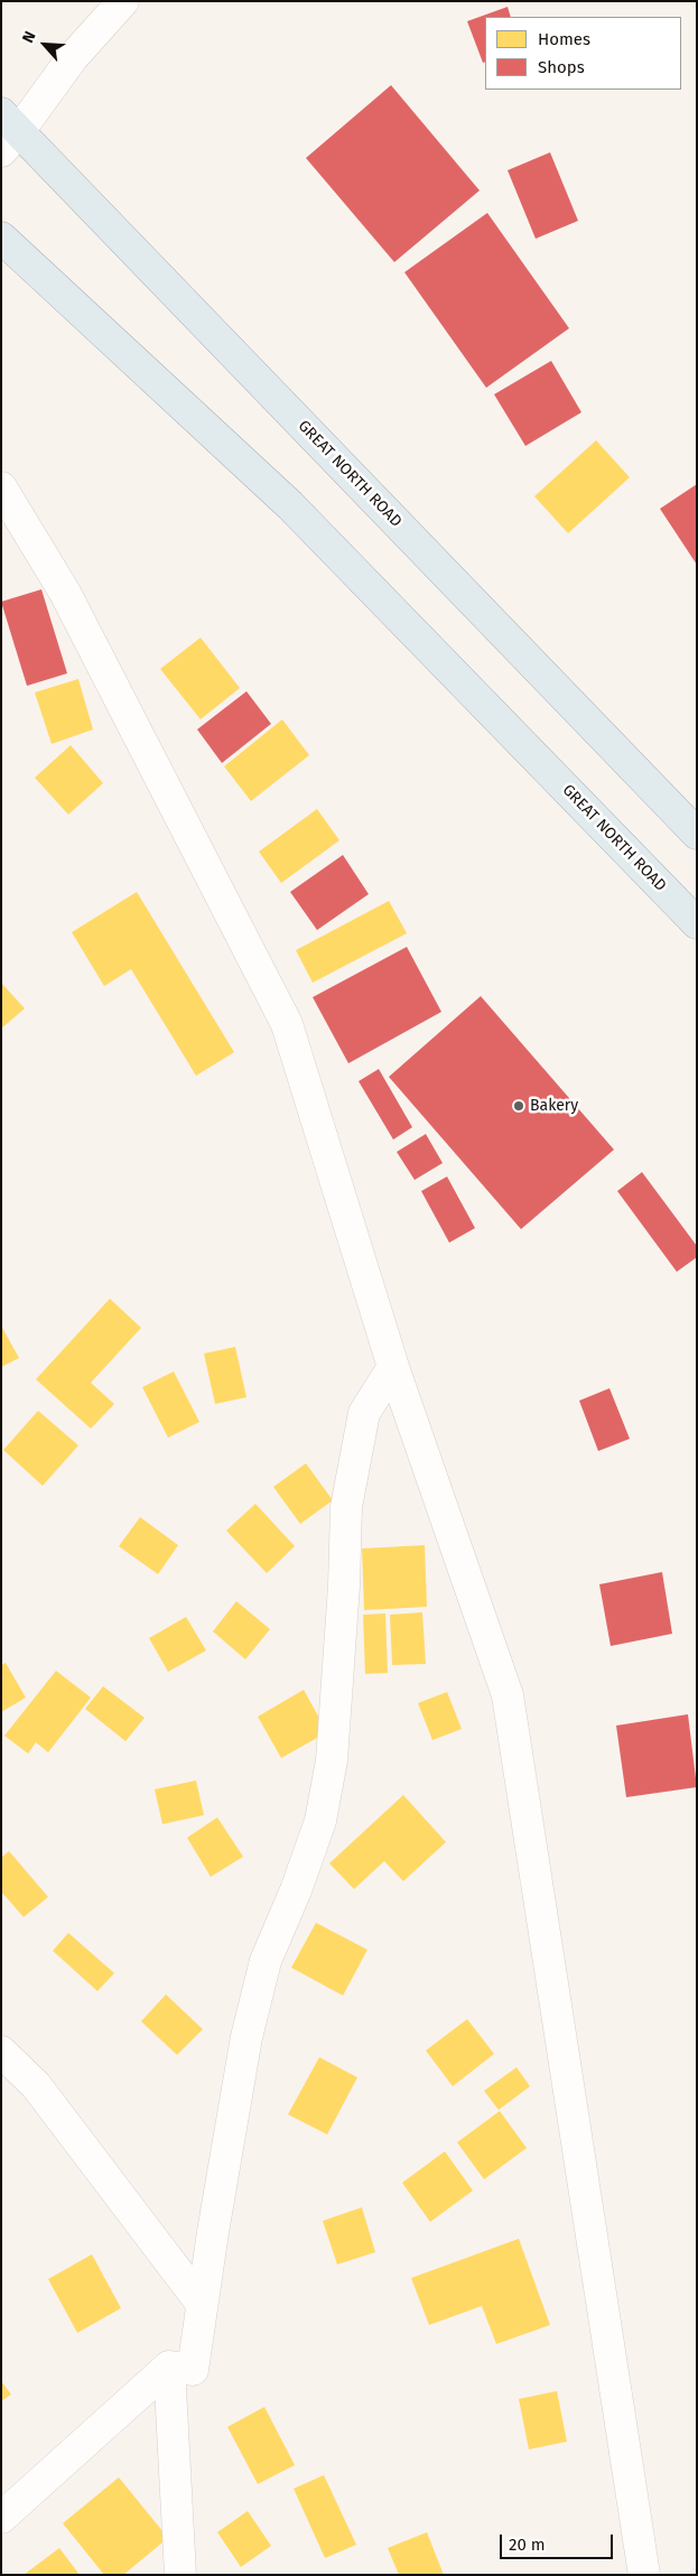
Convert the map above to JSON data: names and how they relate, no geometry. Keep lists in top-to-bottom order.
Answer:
{
  "streets": {
    "highway": ["GREAT NORTH ROAD"]
  },
  "places": ["Bakery"],
  "legend": ["Homes", "Shops"],
  "scale_bar": "20 m",
  "north": "top left"
}
